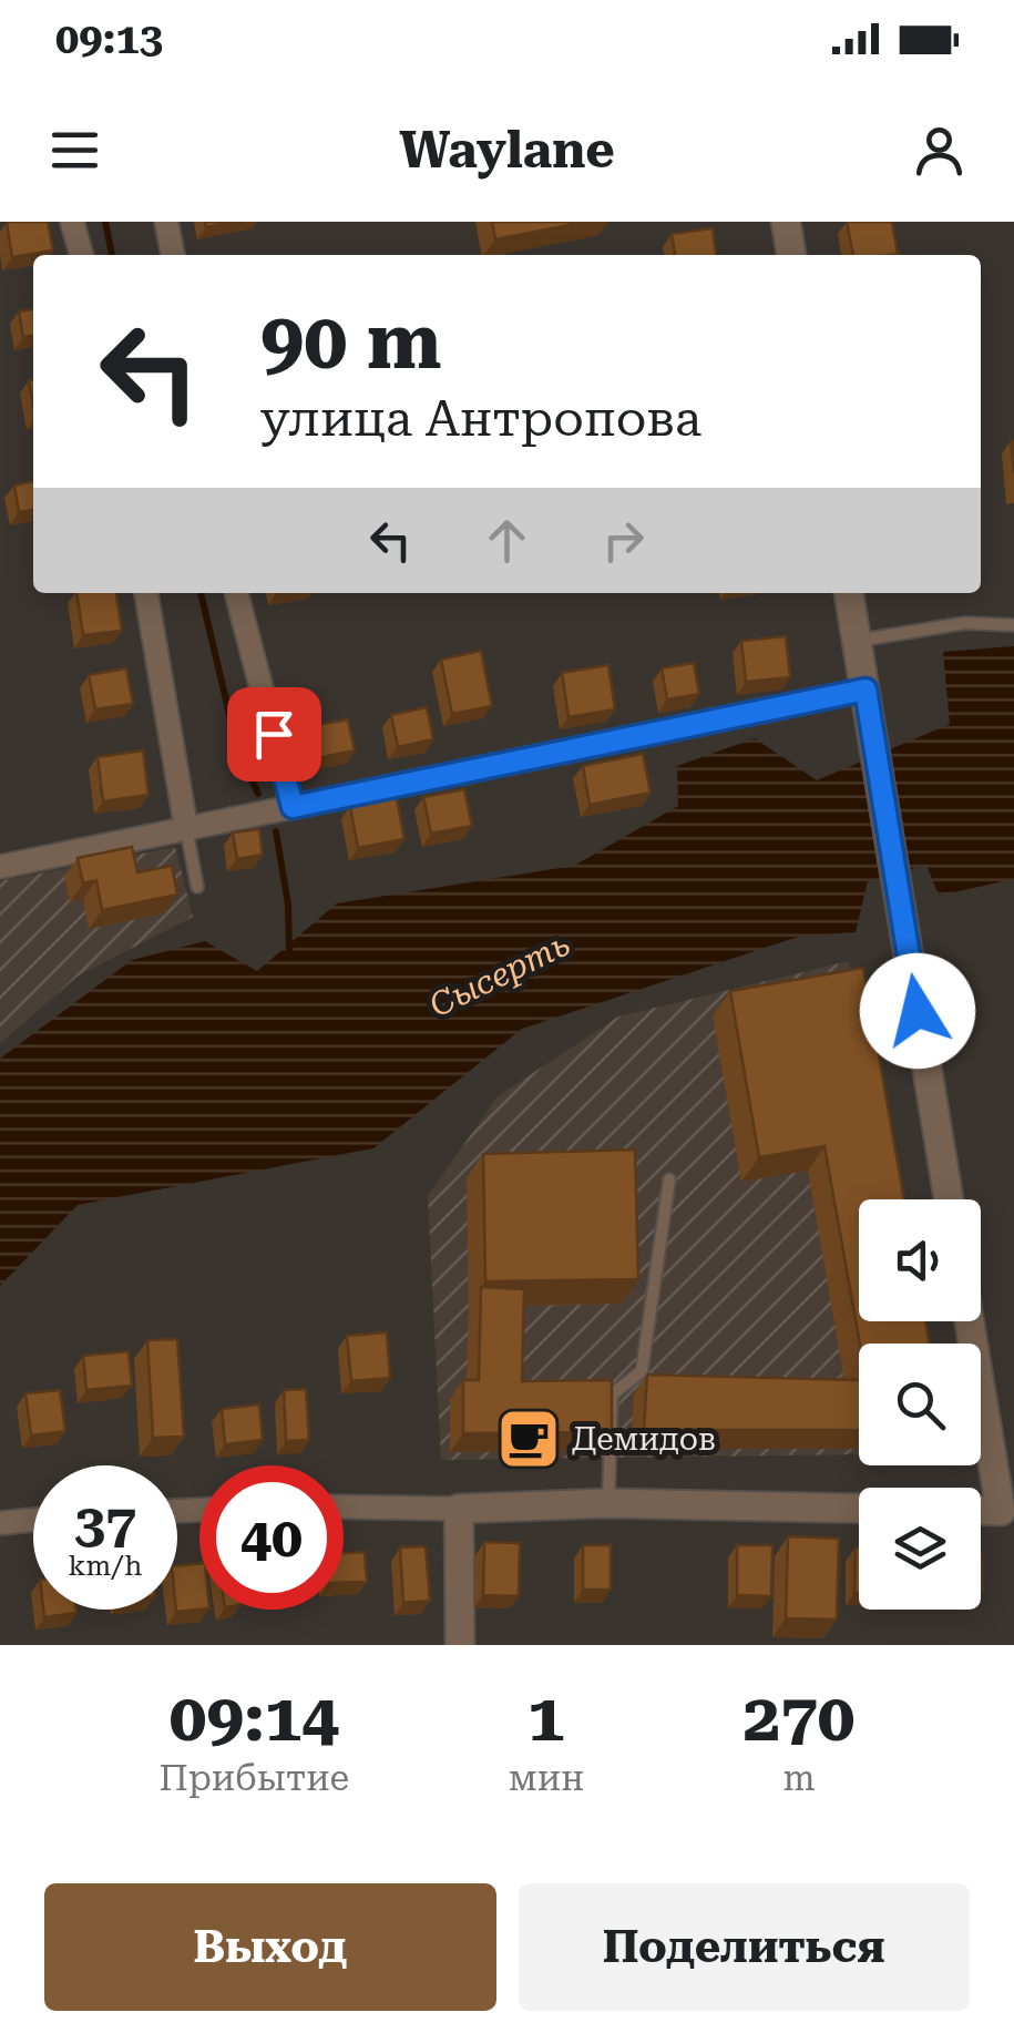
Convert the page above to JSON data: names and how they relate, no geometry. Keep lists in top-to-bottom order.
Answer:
{
  "water": ["Сысерть"],
  "places": {
    "cafe": ["Демидов"]
  },
  "page": {
    "status": "09:13",
    "header": "Waylane",
    "turn": ["90 m", "улица Антропова"],
    "speed": "37 km/h",
    "limit": "40",
    "eta": [
      "09:14",
      "Прибытие",
      "1",
      "мин",
      "270",
      "m"
    ],
    "buttons": ["Выход", "Поделиться"]
  }
}
